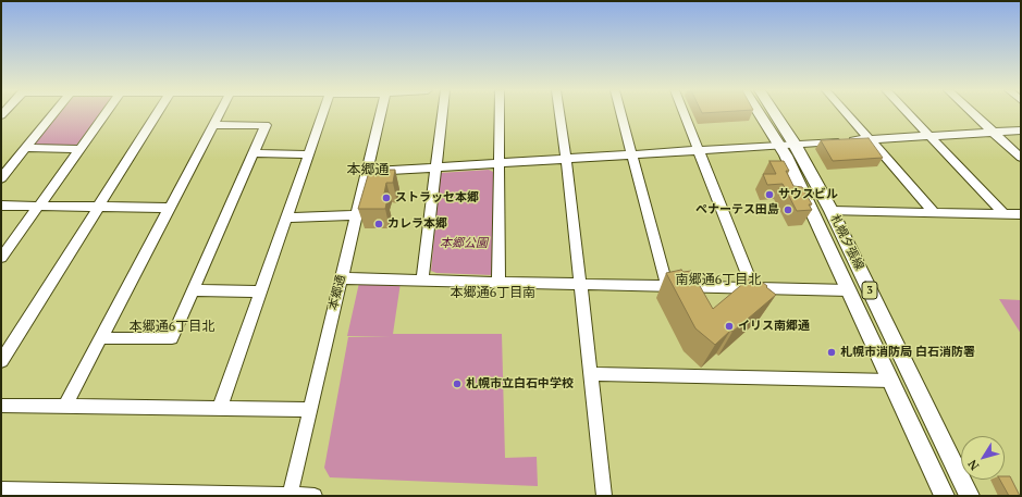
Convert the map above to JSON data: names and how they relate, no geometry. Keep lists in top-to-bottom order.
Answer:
{
  "streets": {
    "main road": ["札幌夕張線", "3"],
    "street": ["本郷通"]
  },
  "districts": [
    "本郷通",
    "南郷通6丁目北",
    "本郷通6丁目南",
    "本郷通6丁目北"
  ],
  "parks": ["本郷公園"],
  "places": [
    "サウスビル",
    "ストラッセ本郷",
    "ペナーテス田島",
    "カレラ本郷",
    "イリス南郷通",
    "札幌市消防局 白石消防署",
    "札幌市立白石中学校"
  ],
  "north": "bottom left"
}
